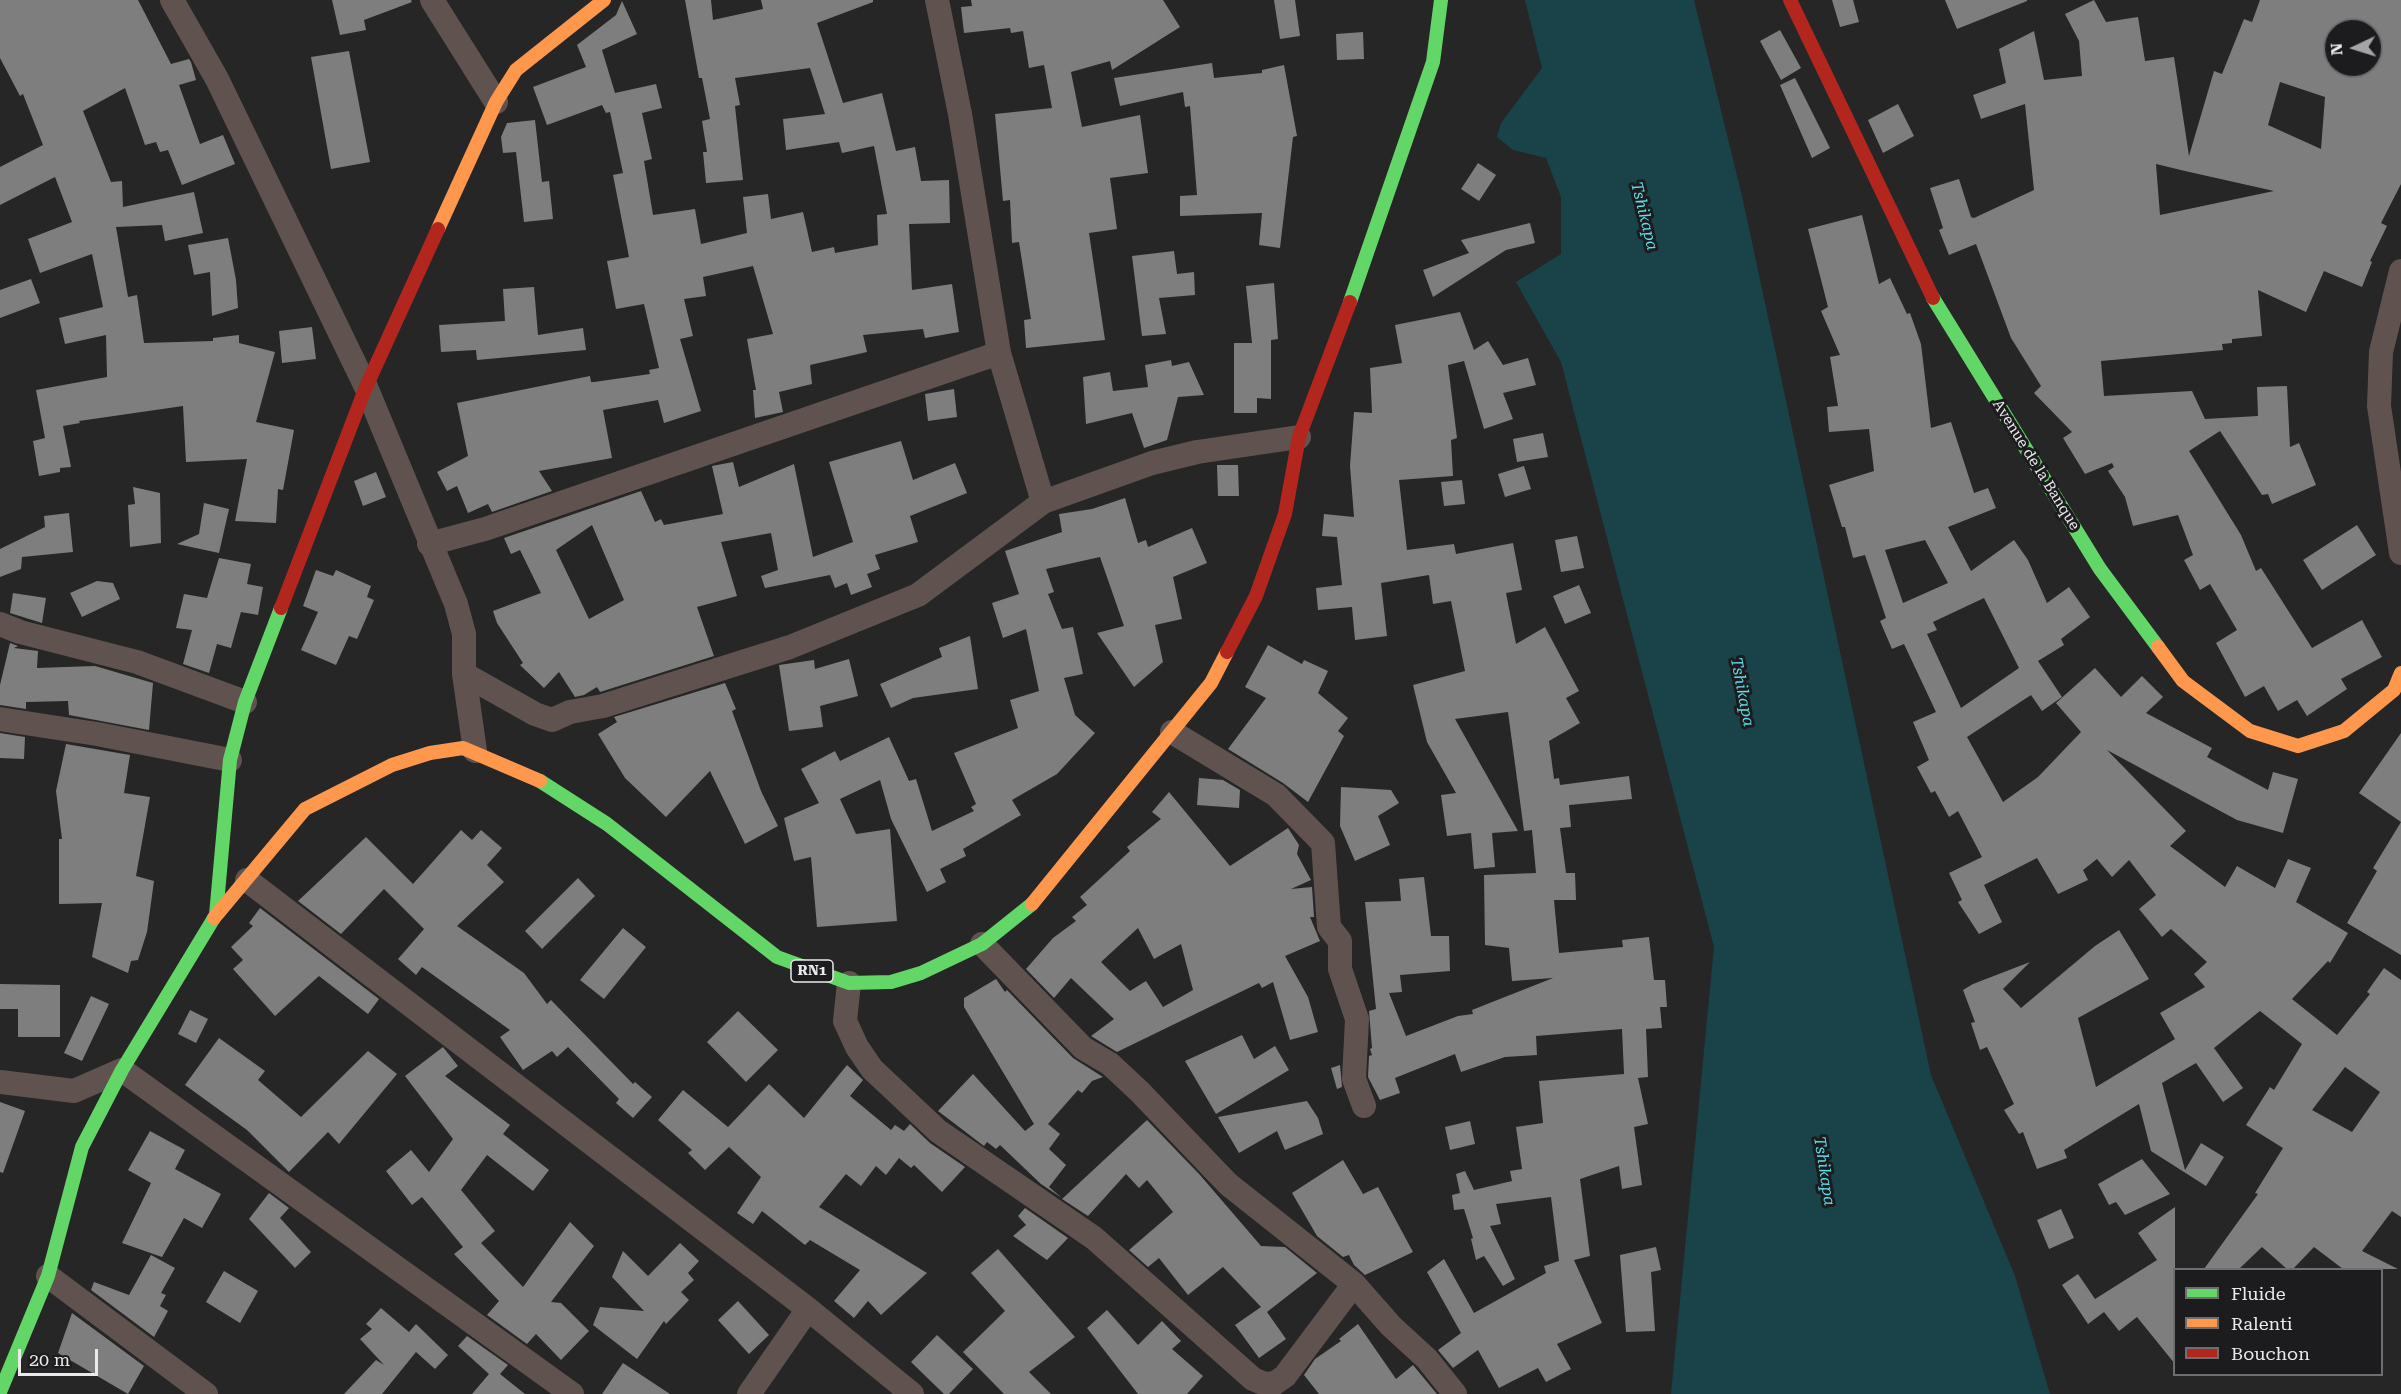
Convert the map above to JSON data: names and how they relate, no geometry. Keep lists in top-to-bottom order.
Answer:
{
  "streets": {
    "main road": ["Avenue de la Banque", "RN1"]
  },
  "water": ["Tshikapa"],
  "legend": ["Fluide", "Ralenti", "Bouchon"],
  "scale_bar": "20 m",
  "north": "left"
}
